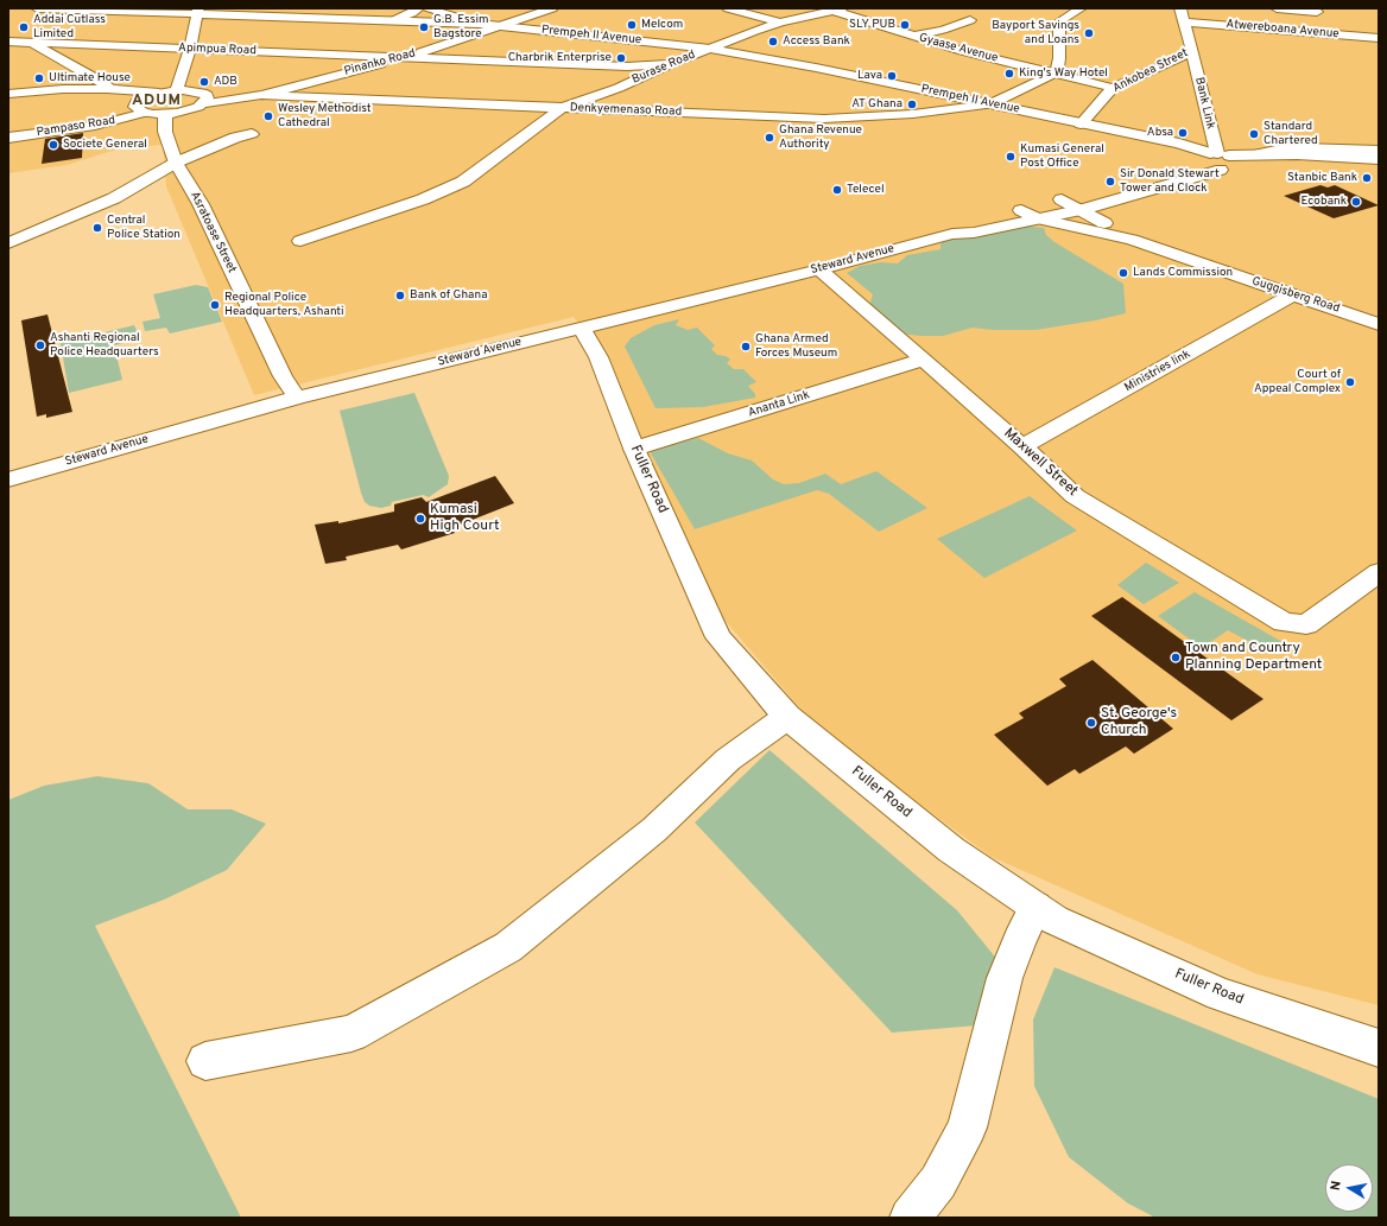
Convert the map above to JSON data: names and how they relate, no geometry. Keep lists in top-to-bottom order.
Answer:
{
  "streets": {
    "street": [
      "Atwereboana Avenue",
      "Prempeh II Avenue",
      "Gyaase Avenue",
      "Apimpua Road",
      "Pinanko Road",
      "Burase Road",
      "Ankobea Street",
      "Bank Link",
      "Denkyemenaso Road",
      "Pampaso Road",
      "Asratoase Street",
      "Steward Avenue",
      "Guggisberg Road",
      "Ministries link",
      "Ananta Link",
      "Maxwell Street",
      "Fuller Road"
    ]
  },
  "crossings": [
    ["Atwereboana Avenue", "Ankobea Street"],
    ["Prempeh II Avenue", "Pinanko Road"],
    ["Prempeh II Avenue", "Burase Road"],
    ["Prempeh II Avenue", "Ankobea Street"],
    ["Prempeh II Avenue", "Bank Link"],
    ["Prempeh II Avenue", "Denkyemenaso Road"],
    ["Prempeh II Avenue", "Steward Avenue"],
    ["Gyaase Avenue", "Burase Road"],
    ["Gyaase Avenue", "Ankobea Street"],
    ["Apimpua Road", "Pinanko Road"],
    ["Apimpua Road", "Burase Road"],
    ["Pinanko Road", "Denkyemenaso Road"],
    ["Pinanko Road", "Pampaso Road"],
    ["Pinanko Road", "Asratoase Street"],
    ["Burase Road", "Denkyemenaso Road"],
    ["Ankobea Street", "Bank Link"],
    ["Bank Link", "Steward Avenue"],
    ["Asratoase Street", "Steward Avenue"],
    ["Steward Avenue", "Guggisberg Road"],
    ["Steward Avenue", "Maxwell Street"],
    ["Steward Avenue", "Fuller Road"],
    ["Guggisberg Road", "Ministries link"],
    ["Ministries link", "Maxwell Street"],
    ["Ananta Link", "Maxwell Street"],
    ["Ananta Link", "Fuller Road"]
  ],
  "districts": ["ADUM"],
  "places": [
    "Melcom",
    "SLY PUB",
    "Addai Cutlass Limited",
    "G.B. Essim Bagstore",
    "Bayport Savings and Loans",
    "Access Bank",
    "Charbrik Enterprise",
    "King's Way Hotel",
    "Lava",
    "Ultimate House",
    "ADB",
    "AT Ghana",
    "Wesley Methodist Cathedral",
    "Absa",
    "Standard Chartered",
    "Ghana Revenue Authority",
    "Societe General",
    "Kumasi General Post Office",
    "Stanbic Bank",
    "Sir Donald Stewart Tower and Clock",
    "Telecel",
    "Ecobank",
    "Central Police Station",
    "Lands Commission",
    "Bank of Ghana",
    "Regional Police Headquarters, Ashanti",
    "Ashanti Regional Police Headquarters",
    "Ghana Armed Forces Museum",
    "Court of Appeal Complex",
    "Kumasi High Court",
    "Town and Country Planning Department",
    "St. George's Church"
  ],
  "north": "left"
}
